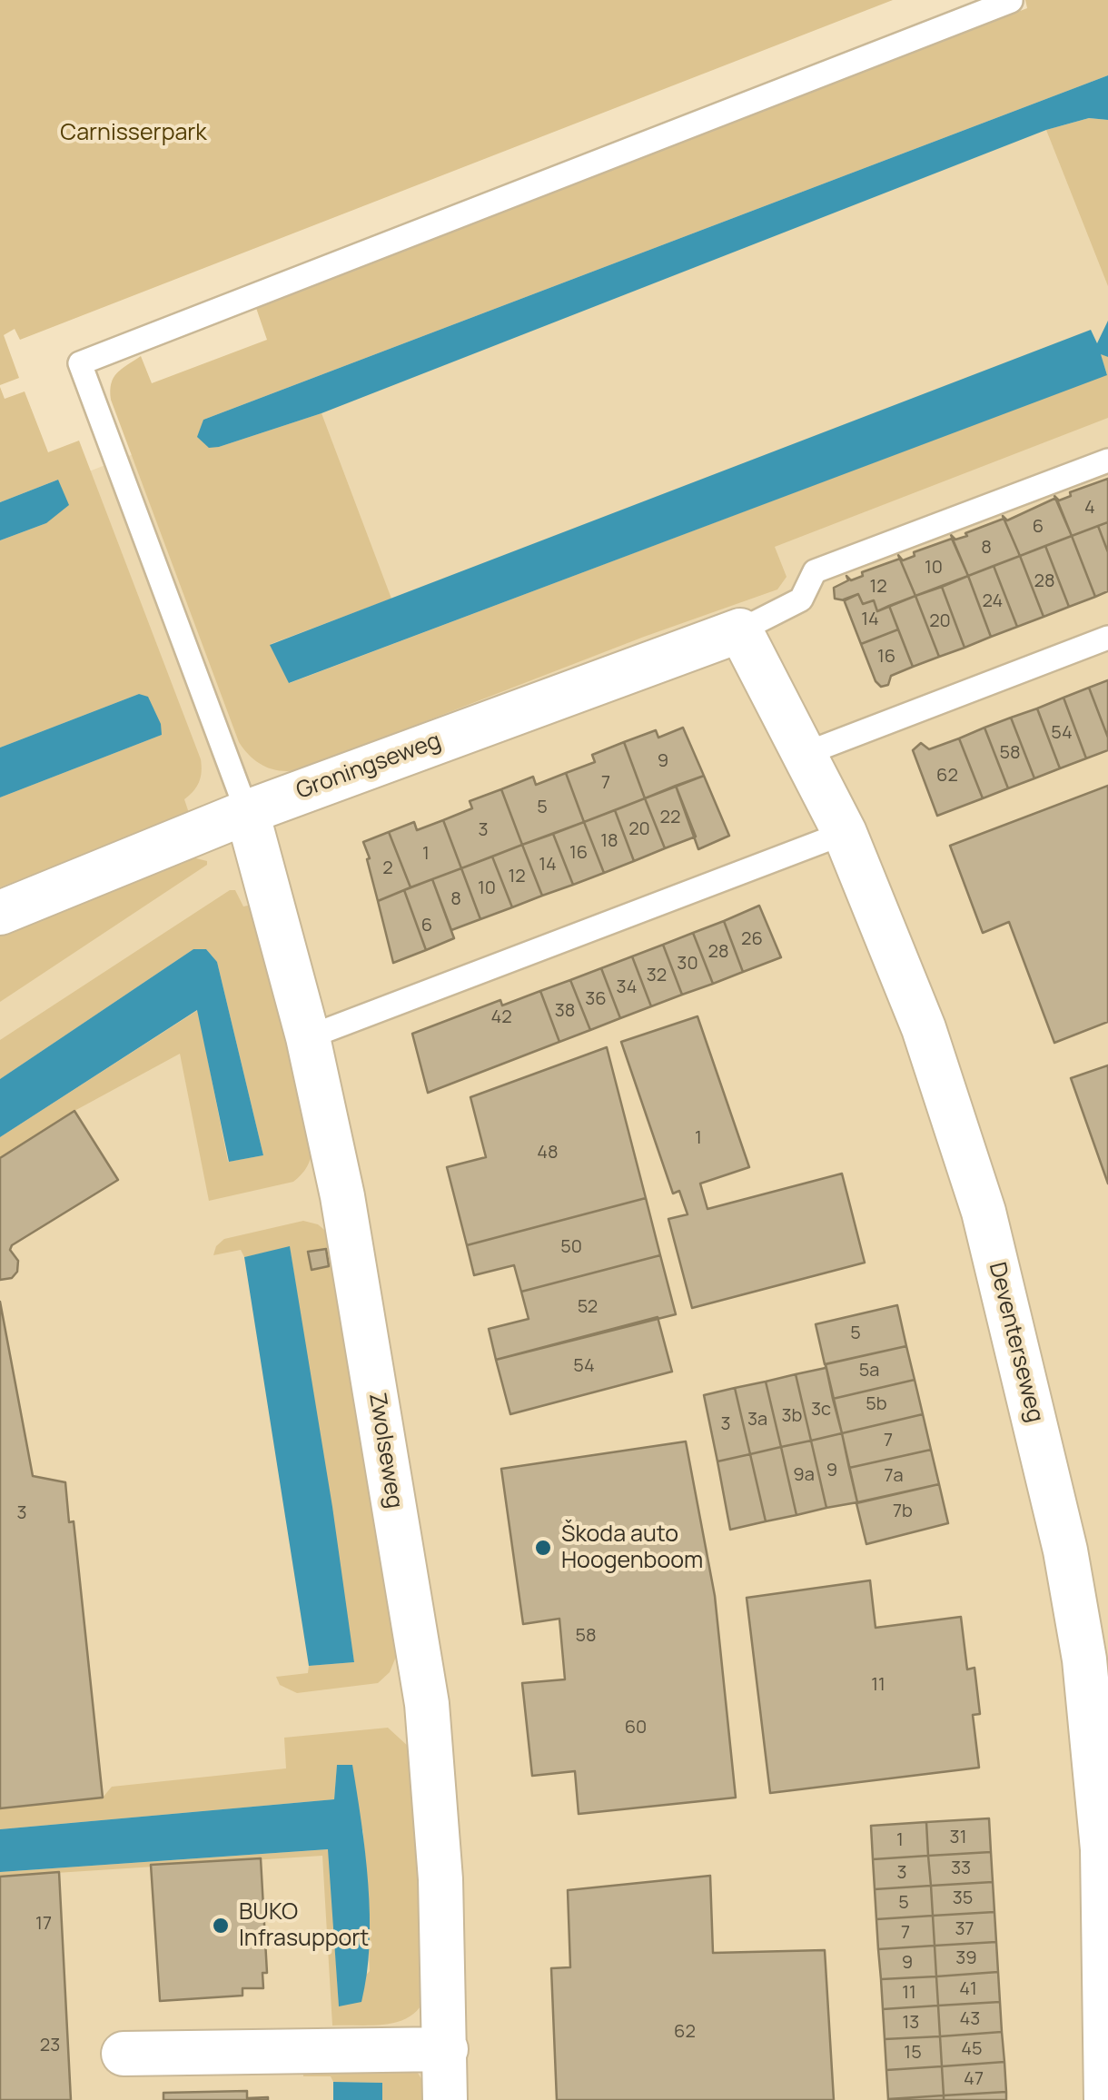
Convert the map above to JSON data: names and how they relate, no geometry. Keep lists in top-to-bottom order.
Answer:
{
  "streets": {
    "street": ["Groningseweg", "Deventerseweg", "Zwolseweg"]
  },
  "crossings": [
    ["Groningseweg", "Deventerseweg"],
    ["Groningseweg", "Zwolseweg"]
  ],
  "parks": ["Carnisserpark"],
  "places": ["Škoda auto Hoogenboom", "BUKO Infrasupport"],
  "house_numbers": [
    "4",
    "6",
    "8",
    "10",
    "28",
    "12",
    "24",
    "14",
    "20",
    "16",
    "54",
    "58",
    "9",
    "62",
    "7",
    "5",
    "22",
    "20",
    "3",
    "18",
    "16",
    "1",
    "14",
    "2",
    "12",
    "10",
    "8",
    "6",
    "26",
    "28",
    "30",
    "32",
    "34",
    "36",
    "38",
    "42",
    "1",
    "48",
    "50",
    "52",
    "5",
    "54",
    "5a",
    "5b",
    "3c",
    "3b",
    "3a",
    "3",
    "7",
    "9",
    "9a",
    "7a",
    "7b",
    "3",
    "58",
    "11",
    "60",
    "31",
    "1",
    "33",
    "3",
    "35",
    "5",
    "17",
    "37",
    "7",
    "39",
    "9",
    "41",
    "11",
    "43",
    "13",
    "62",
    "23",
    "45",
    "15",
    "47"
  ]
}
